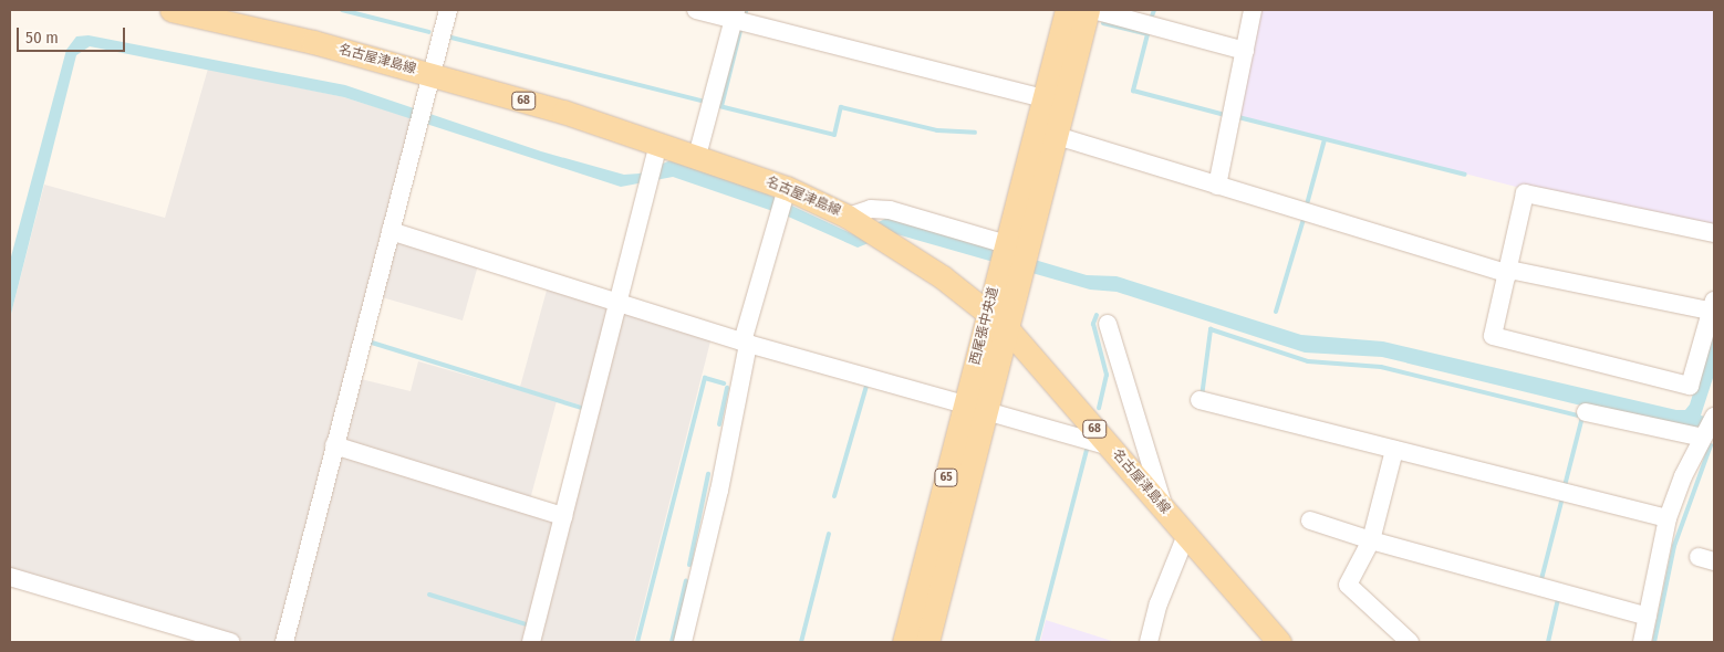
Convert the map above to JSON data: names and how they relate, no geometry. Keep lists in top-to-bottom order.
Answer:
{
  "streets": {
    "main road": [
      "名古屋津島線",
      "68",
      "西尾張中央道",
      "65"
    ]
  },
  "crossings": [
    ["名古屋津島線", "西尾張中央道"]
  ],
  "scale_bar": "50 m"
}
